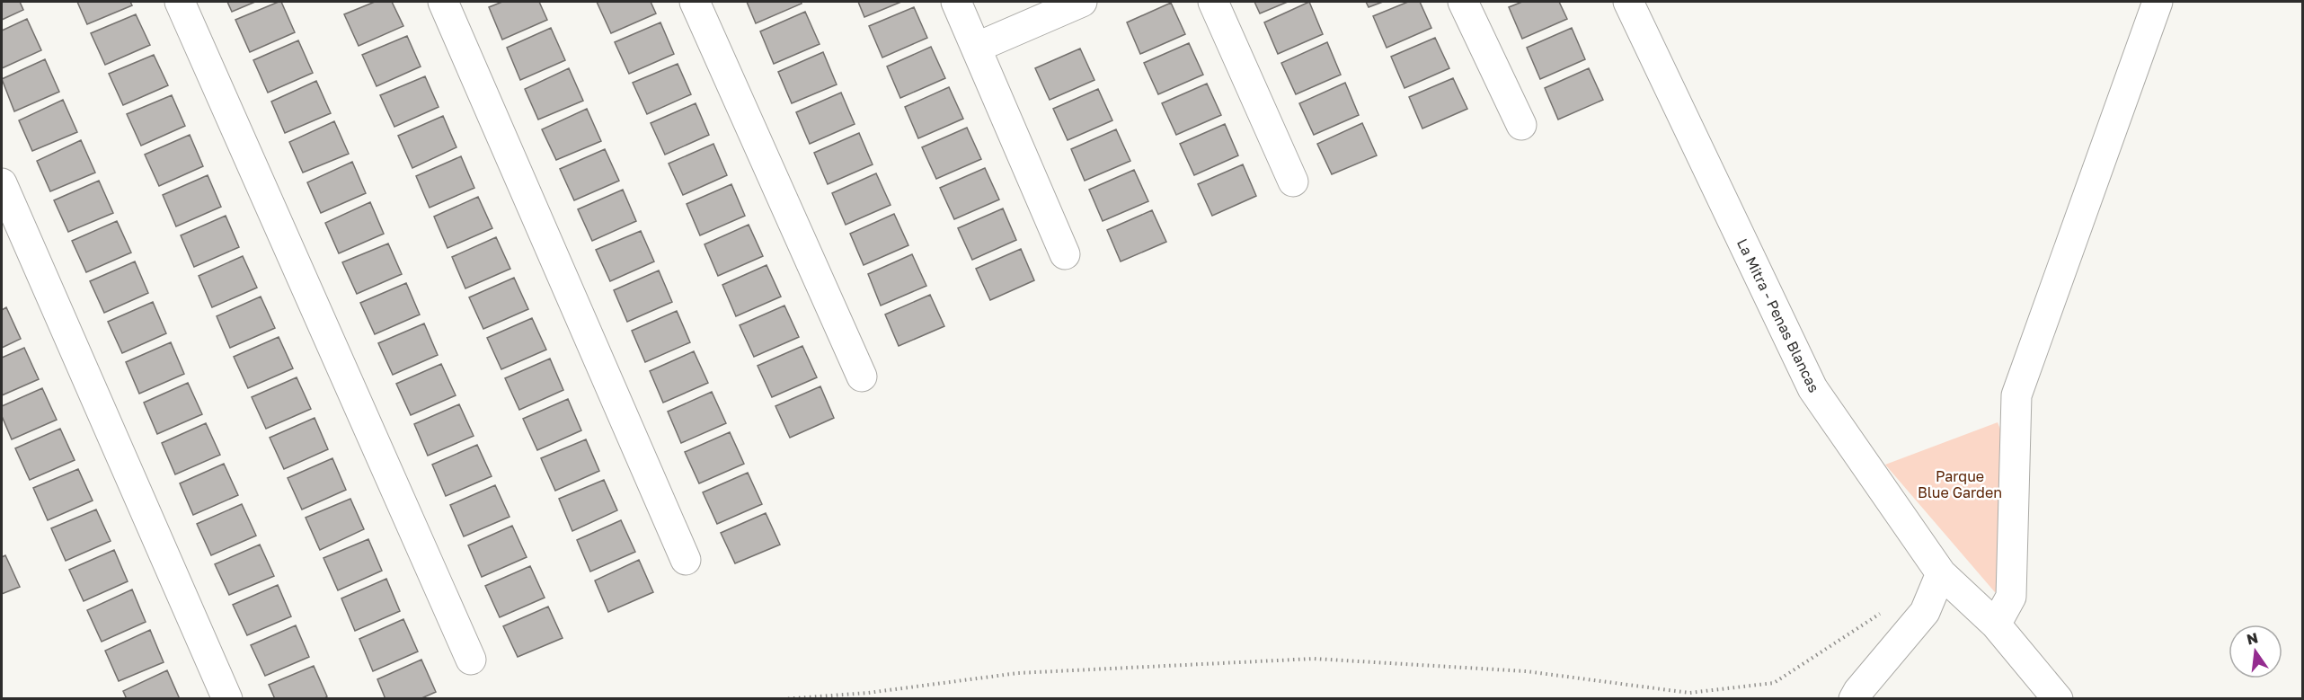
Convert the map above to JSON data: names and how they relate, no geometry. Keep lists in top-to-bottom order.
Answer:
{
  "streets": {
    "street": ["La Mitra - Penas Blancas"]
  },
  "parks": ["Parque Blue Garden"],
  "north": "top"
}
